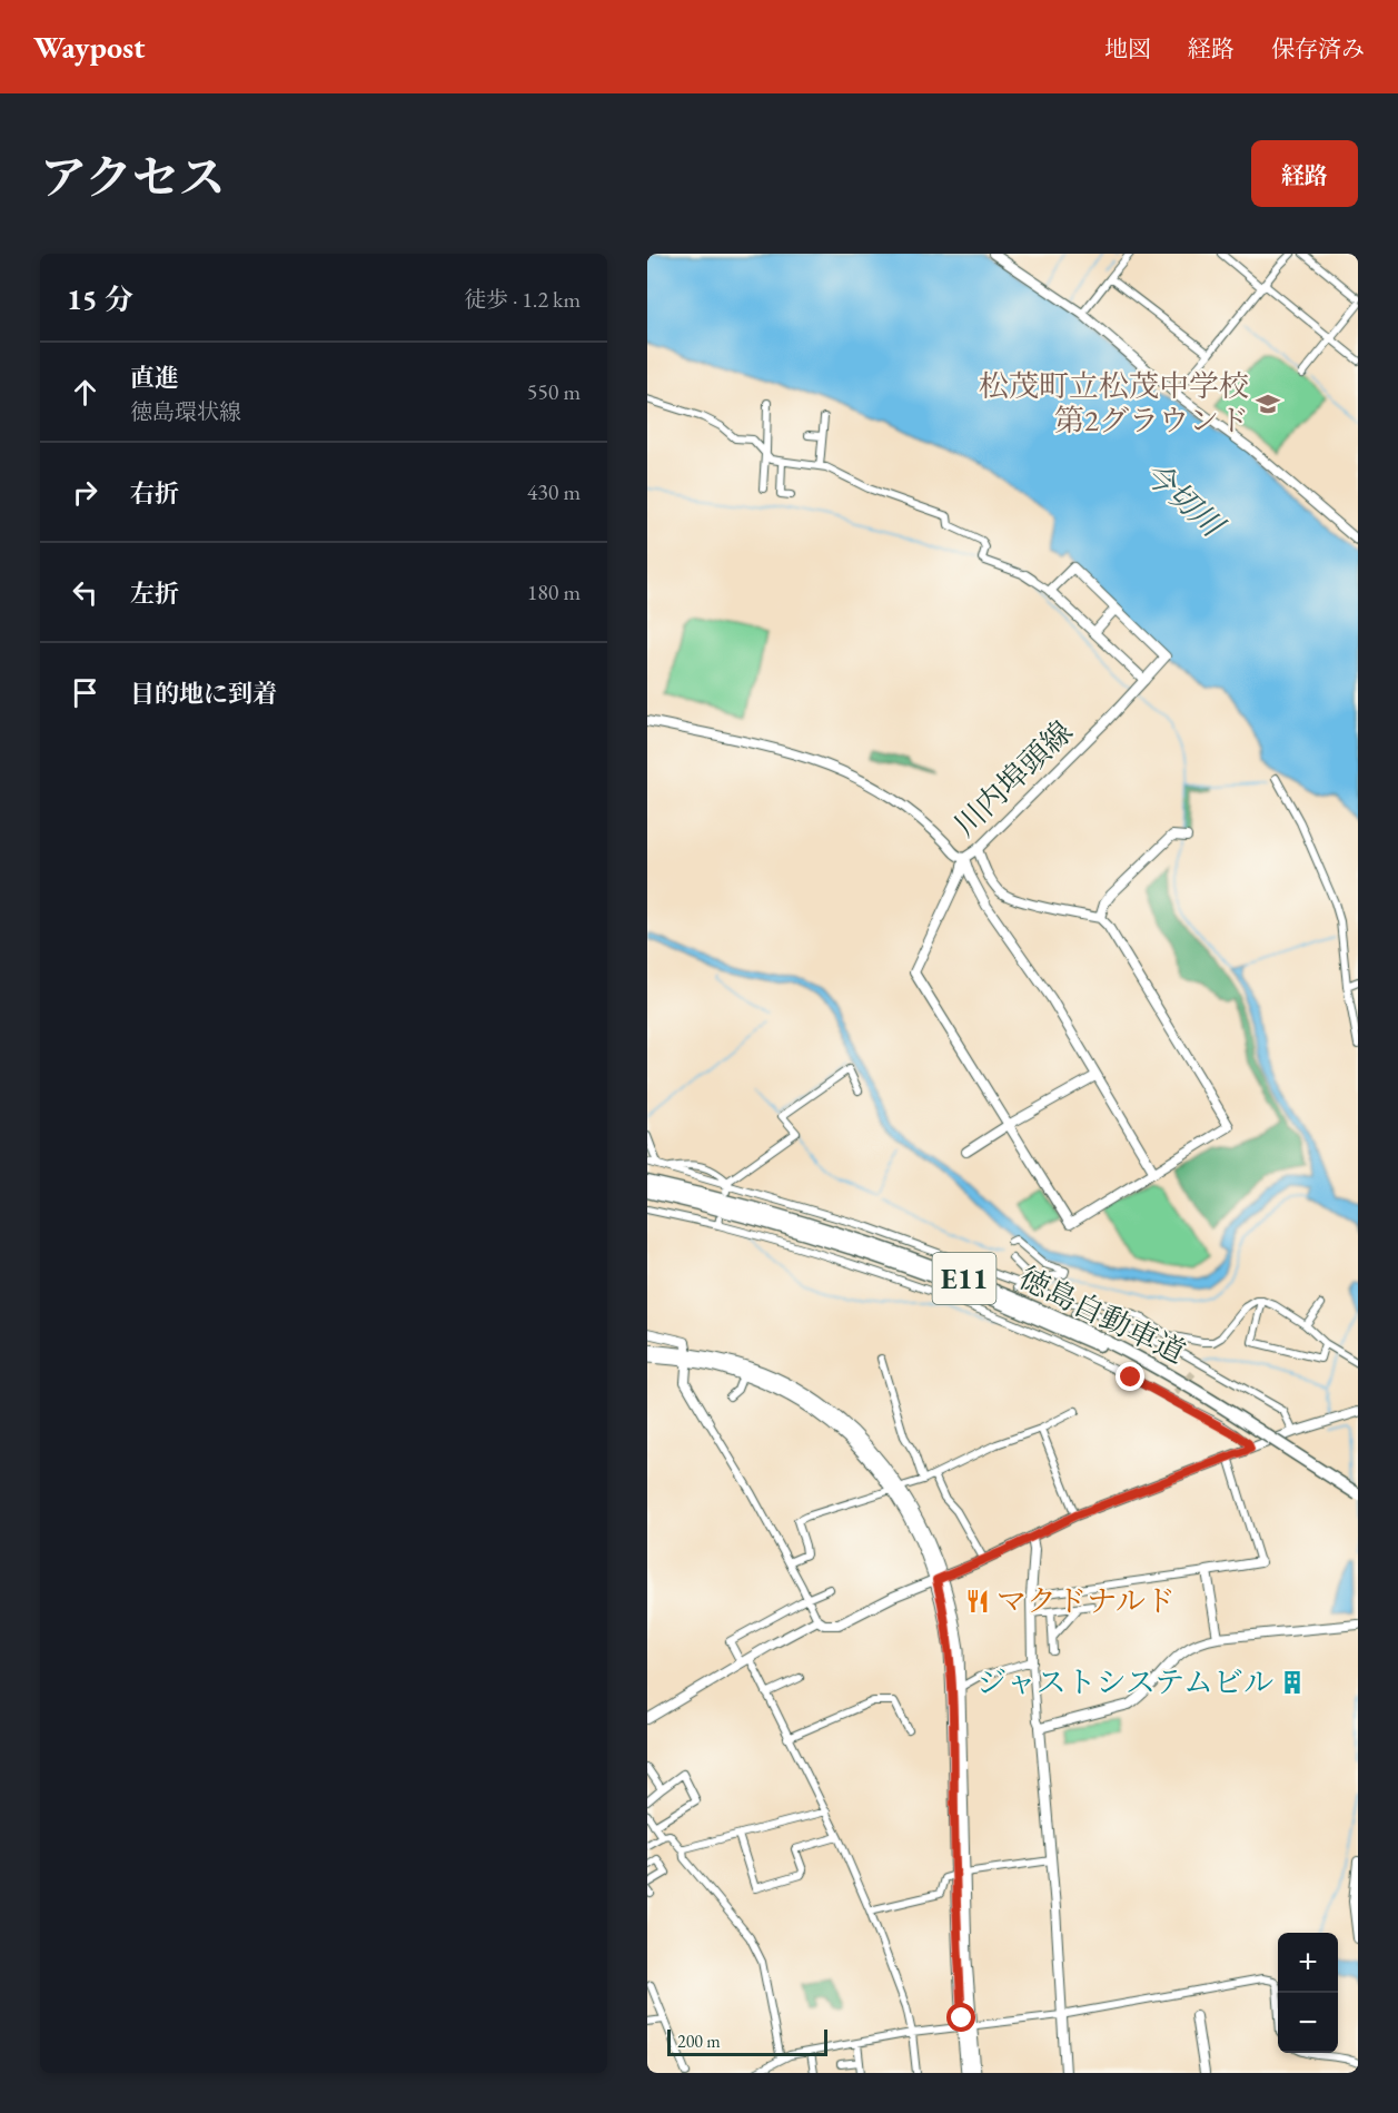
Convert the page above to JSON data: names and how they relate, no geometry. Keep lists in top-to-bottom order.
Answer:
{
  "streets": {
    "highway": ["E11", "徳島自動車道"],
    "main road": ["川内埠頭線"]
  },
  "water": ["今切川"],
  "places": {
    "school or university": ["松茂町立松茂中学校 第2グラウンド"],
    "restaurant": ["マクドナルド"],
    "building": ["ジャストシステムビル"]
  },
  "scale_bar": "200 m",
  "page": {
    "header": "Waypost",
    "nav": ["地図", "経路", "保存済み"],
    "title": "アクセス",
    "buttons": "経路",
    "heading": ["15 分", "徒歩 · 1.2 km"],
    "list": [
      ["直進", "徳島環状線", "550 m"],
      ["右折", "430 m"],
      ["左折", "180 m"],
      "目的地に到着"
    ],
    "map_buttons": ["+", "−"],
    "scale": "200 m"
  }
}
